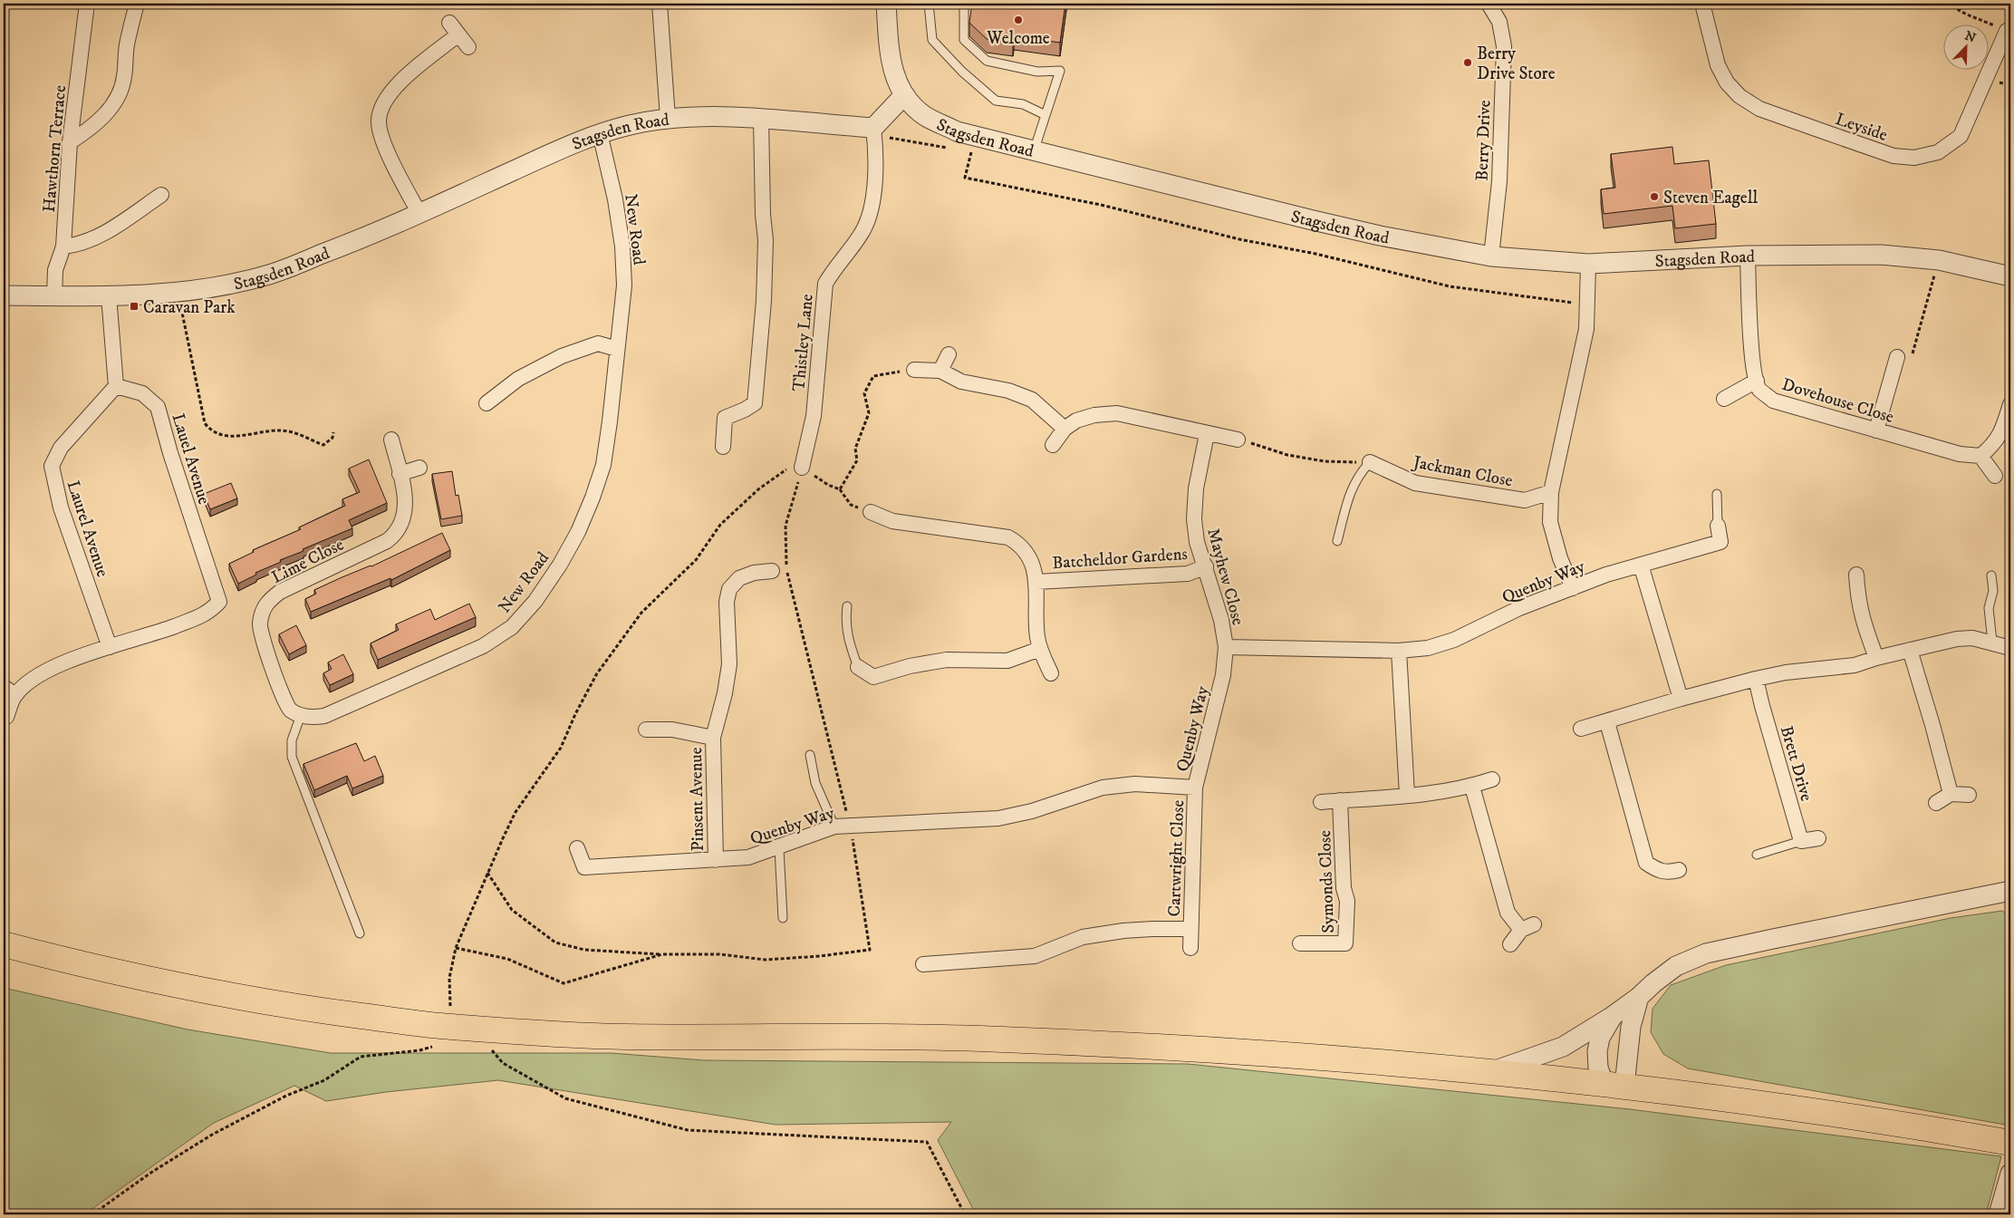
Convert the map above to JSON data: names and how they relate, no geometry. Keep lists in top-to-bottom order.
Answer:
{
  "streets": {
    "street": [
      "Leyside",
      "Stagsden Road",
      "Berry Drive",
      "Hawthorn Terrace",
      "New Road",
      "Thistley Lane",
      "Dovehouse Close",
      "Lauel Avenue",
      "Jackman Close",
      "Laurel Avenue",
      "Batcheldor Gardens",
      "Lime Close",
      "Mayhew Close",
      "Quenby Way",
      "Brett Drive",
      "Pinsent Avenue",
      "Cartwright Close",
      "Symonds Close"
    ]
  },
  "crossings": [
    ["Stagsden Road", "Berry Drive"],
    ["Stagsden Road", "Hawthorn Terrace"],
    ["Stagsden Road", "New Road"],
    ["Stagsden Road", "Thistley Lane"],
    ["Stagsden Road", "Dovehouse Close"],
    ["New Road", "Lime Close"],
    ["Lauel Avenue", "Laurel Avenue"],
    ["Batcheldor Gardens", "Mayhew Close"],
    ["Mayhew Close", "Quenby Way"],
    ["Quenby Way", "Pinsent Avenue"],
    ["Quenby Way", "Cartwright Close"]
  ],
  "places": {
    "other": ["Welcome", "Berry Drive Store", "Steven Eagell"],
    "transit": ["Caravan Park"]
  },
  "north": "top right"
}
